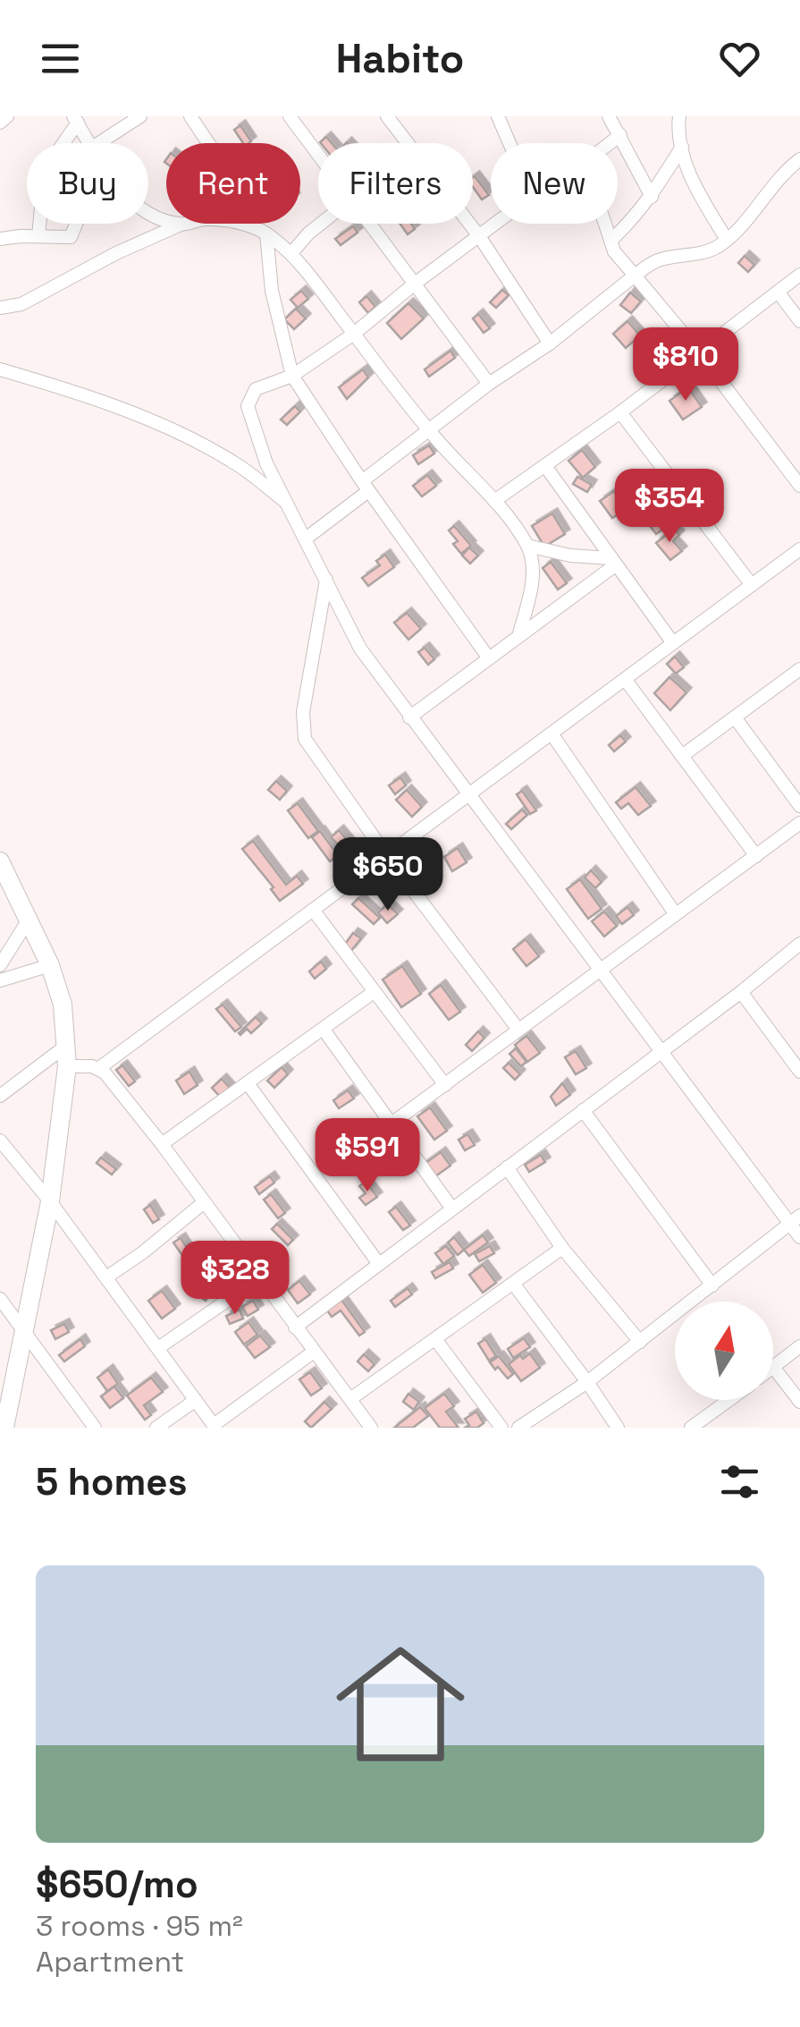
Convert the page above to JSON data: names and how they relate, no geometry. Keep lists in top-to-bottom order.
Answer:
{
  "north": "top",
  "page": {
    "header": "Habito",
    "chip": [
      "Buy",
      "Rent",
      "Filters",
      "New"
    ],
    "price": [
      "$810",
      "$354",
      "$650",
      "$591",
      "$328"
    ],
    "heading": "5 homes",
    "list": [
      {
        "name": "$650/mo",
        "note": "3 rooms · 95 m² · Apartment"
      }
    ]
  }
}
